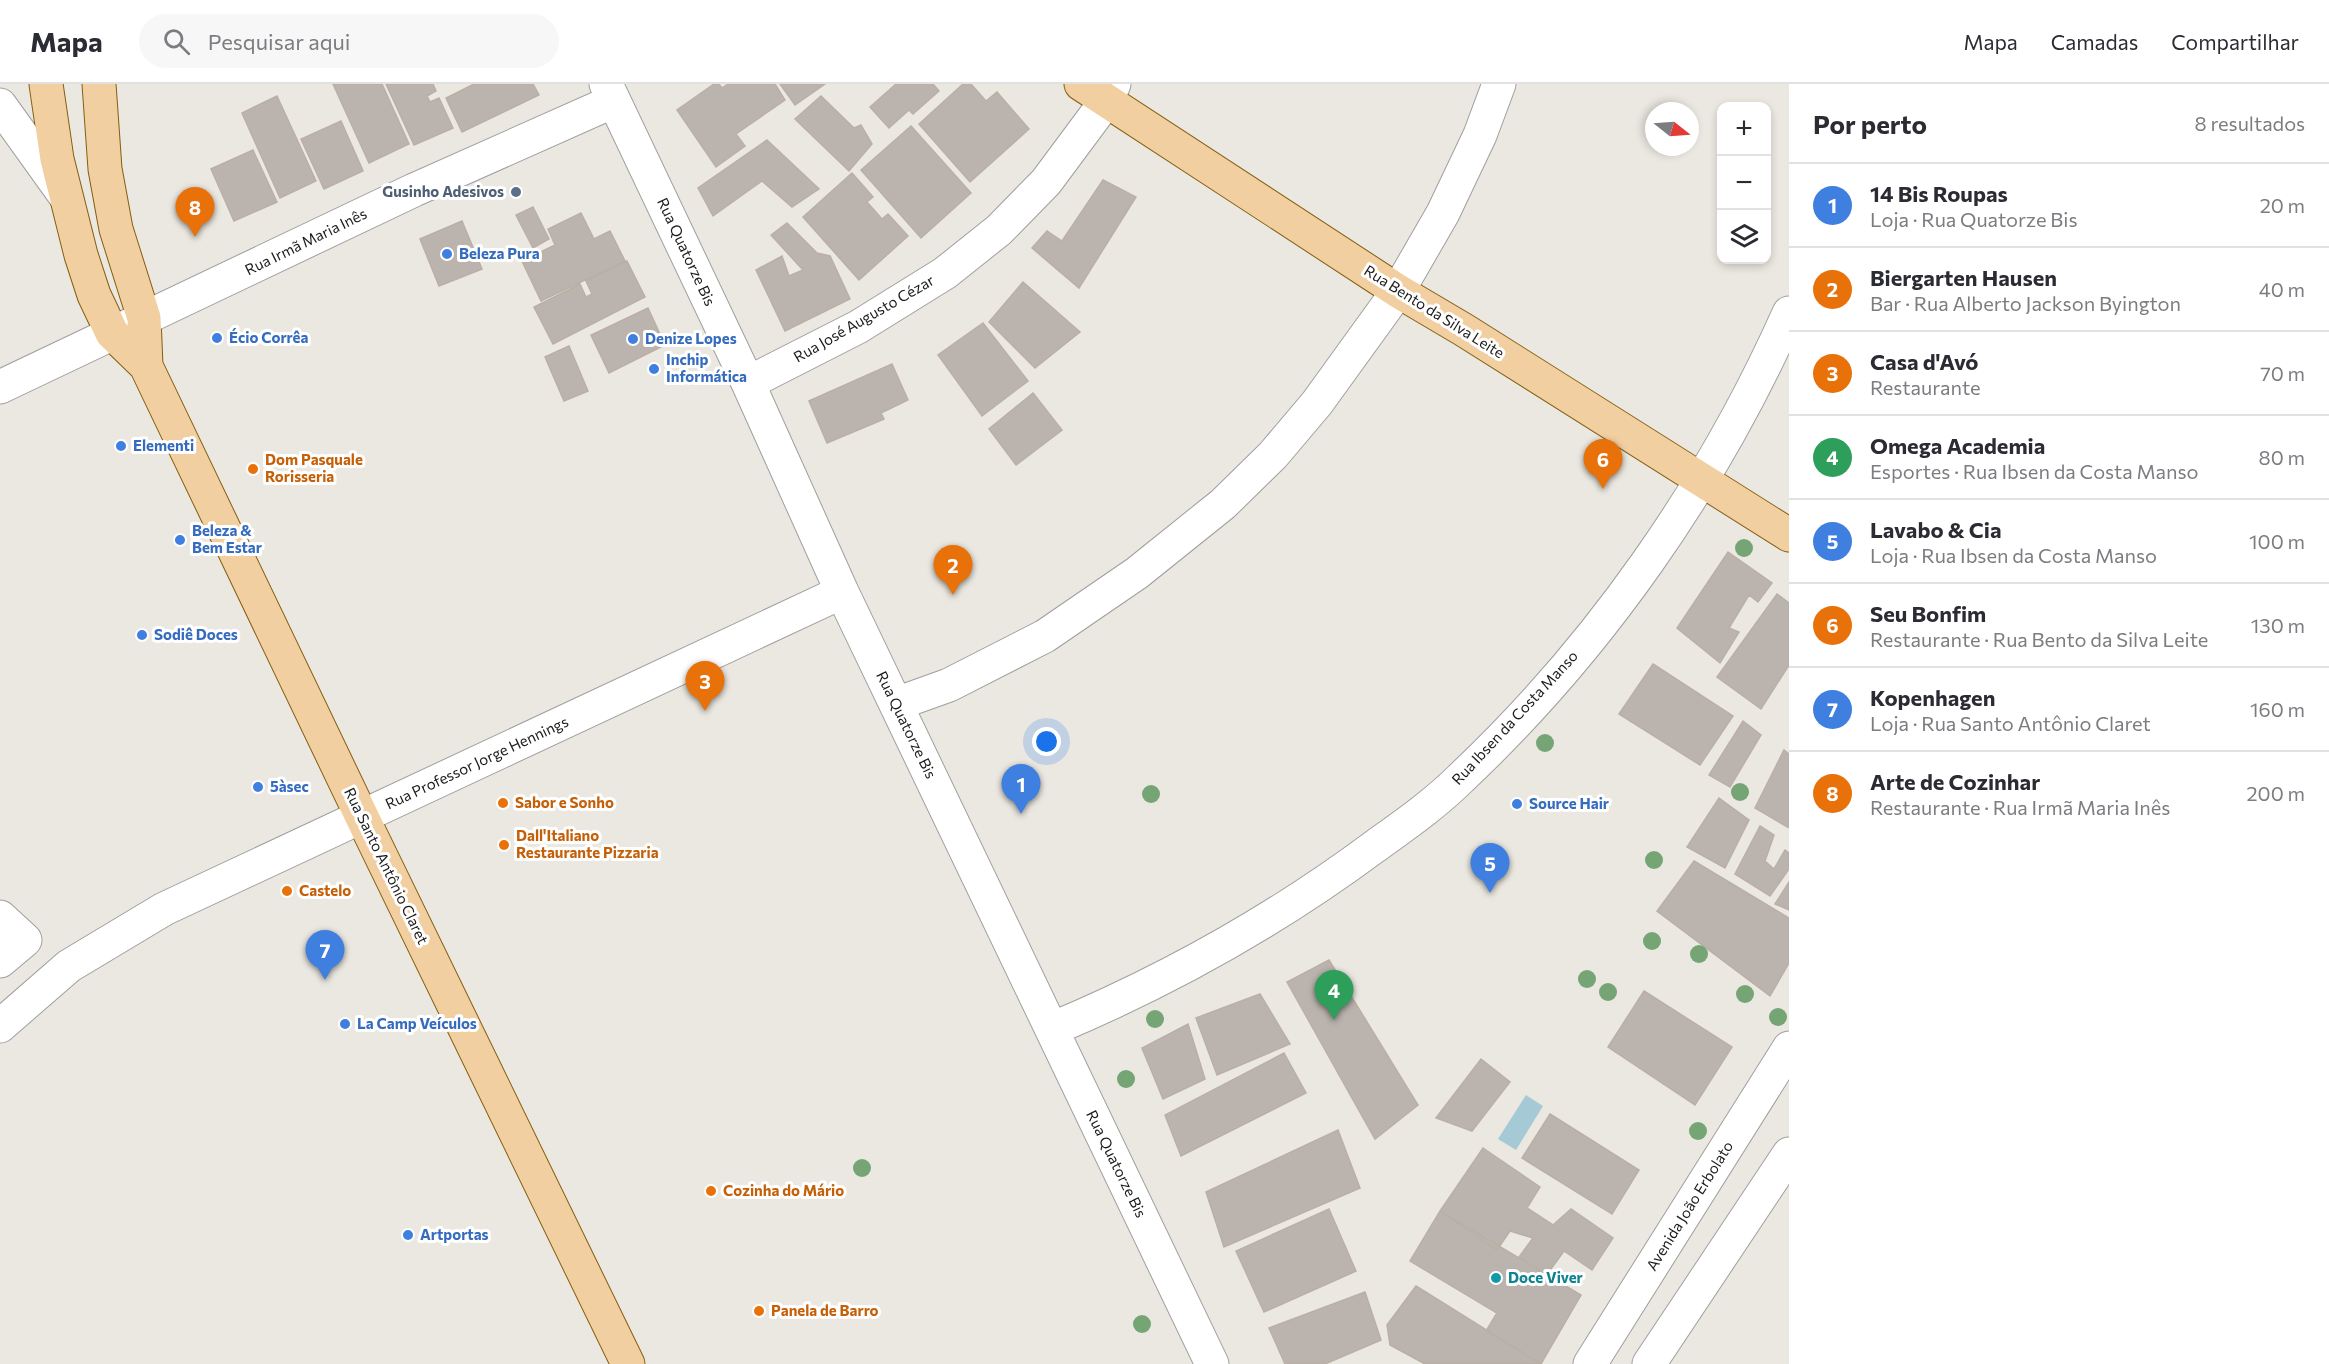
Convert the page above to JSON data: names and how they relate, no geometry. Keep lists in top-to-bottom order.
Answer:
{
  "streets": {
    "main road": ["Rua Bento da Silva Leite", "Rua Santo Antônio Claret"],
    "street": [
      "Rua Irmã Maria Inês",
      "Rua Quatorze Bis",
      "Rua José Augusto Cézar",
      "Rua Ibsen da Costa Manso",
      "Rua Professor Jorge Hennings",
      "Avenida João Erbolato"
    ]
  },
  "crossings": [
    ["Rua Irmã Maria Inês", "Rua Quatorze Bis"],
    ["Rua Irmã Maria Inês", "Rua Santo Antônio Claret"],
    ["Rua Quatorze Bis", "Rua José Augusto Cézar"],
    ["Rua Quatorze Bis", "Rua Ibsen da Costa Manso"],
    ["Rua Quatorze Bis", "Rua Professor Jorge Hennings"],
    ["Rua Bento da Silva Leite", "Rua José Augusto Cézar"],
    ["Rua Bento da Silva Leite", "Rua Ibsen da Costa Manso"],
    ["Rua Professor Jorge Hennings", "Rua Santo Antônio Claret"]
  ],
  "places": [
    "Gusinho Adesivos",
    "Beleza Pura",
    "Écio Corrêa",
    "Denize Lopes",
    "Inchip Informática",
    "Elementi",
    "Dom Pasquale Rorisseria",
    "Beleza & Bem Estar",
    "Sodiê Doces",
    "5àsec",
    "Sabor e Sonho",
    "Source Hair",
    "Dall'Italiano Restaurante Pizzaria",
    "Castelo",
    "La Camp Veículos",
    "Cozinha do Mário",
    "Artportas",
    "Doce Viver",
    "Panela de Barro"
  ],
  "north": "right",
  "page": {
    "header": "Mapa",
    "search": "Pesquisar aqui",
    "nav": ["Mapa", "Camadas", "Compartilhar"],
    "heading": ["Por perto", "8 resultados"],
    "map_buttons": ["+", "−"],
    "list": [
      {
        "mark": "1",
        "name": "14 Bis Roupas",
        "note": "Loja · Rua Quatorze Bis",
        "value": "20 m"
      },
      {
        "mark": "2",
        "name": "Biergarten Hausen",
        "note": "Bar · Rua Alberto Jackson Byington",
        "value": "40 m"
      },
      {
        "mark": "3",
        "name": "Casa d'Avó",
        "note": "Restaurante",
        "value": "70 m"
      },
      {
        "mark": "4",
        "name": "Omega Academia",
        "note": "Esportes · Rua Ibsen da Costa Manso",
        "value": "80 m"
      },
      {
        "mark": "5",
        "name": "Lavabo & Cia",
        "note": "Loja · Rua Ibsen da Costa Manso",
        "value": "100 m"
      },
      {
        "mark": "6",
        "name": "Seu Bonfim",
        "note": "Restaurante · Rua Bento da Silva Leite",
        "value": "130 m"
      },
      {
        "mark": "7",
        "name": "Kopenhagen",
        "note": "Loja · Rua Santo Antônio Claret",
        "value": "160 m"
      },
      {
        "mark": "8",
        "name": "Arte de Cozinhar",
        "note": "Restaurante · Rua Irmã Maria Inês",
        "value": "200 m"
      }
    ],
    "pins": [
      "8",
      "6",
      "2",
      "3",
      "1",
      "5",
      "7",
      "4"
    ]
  }
}
